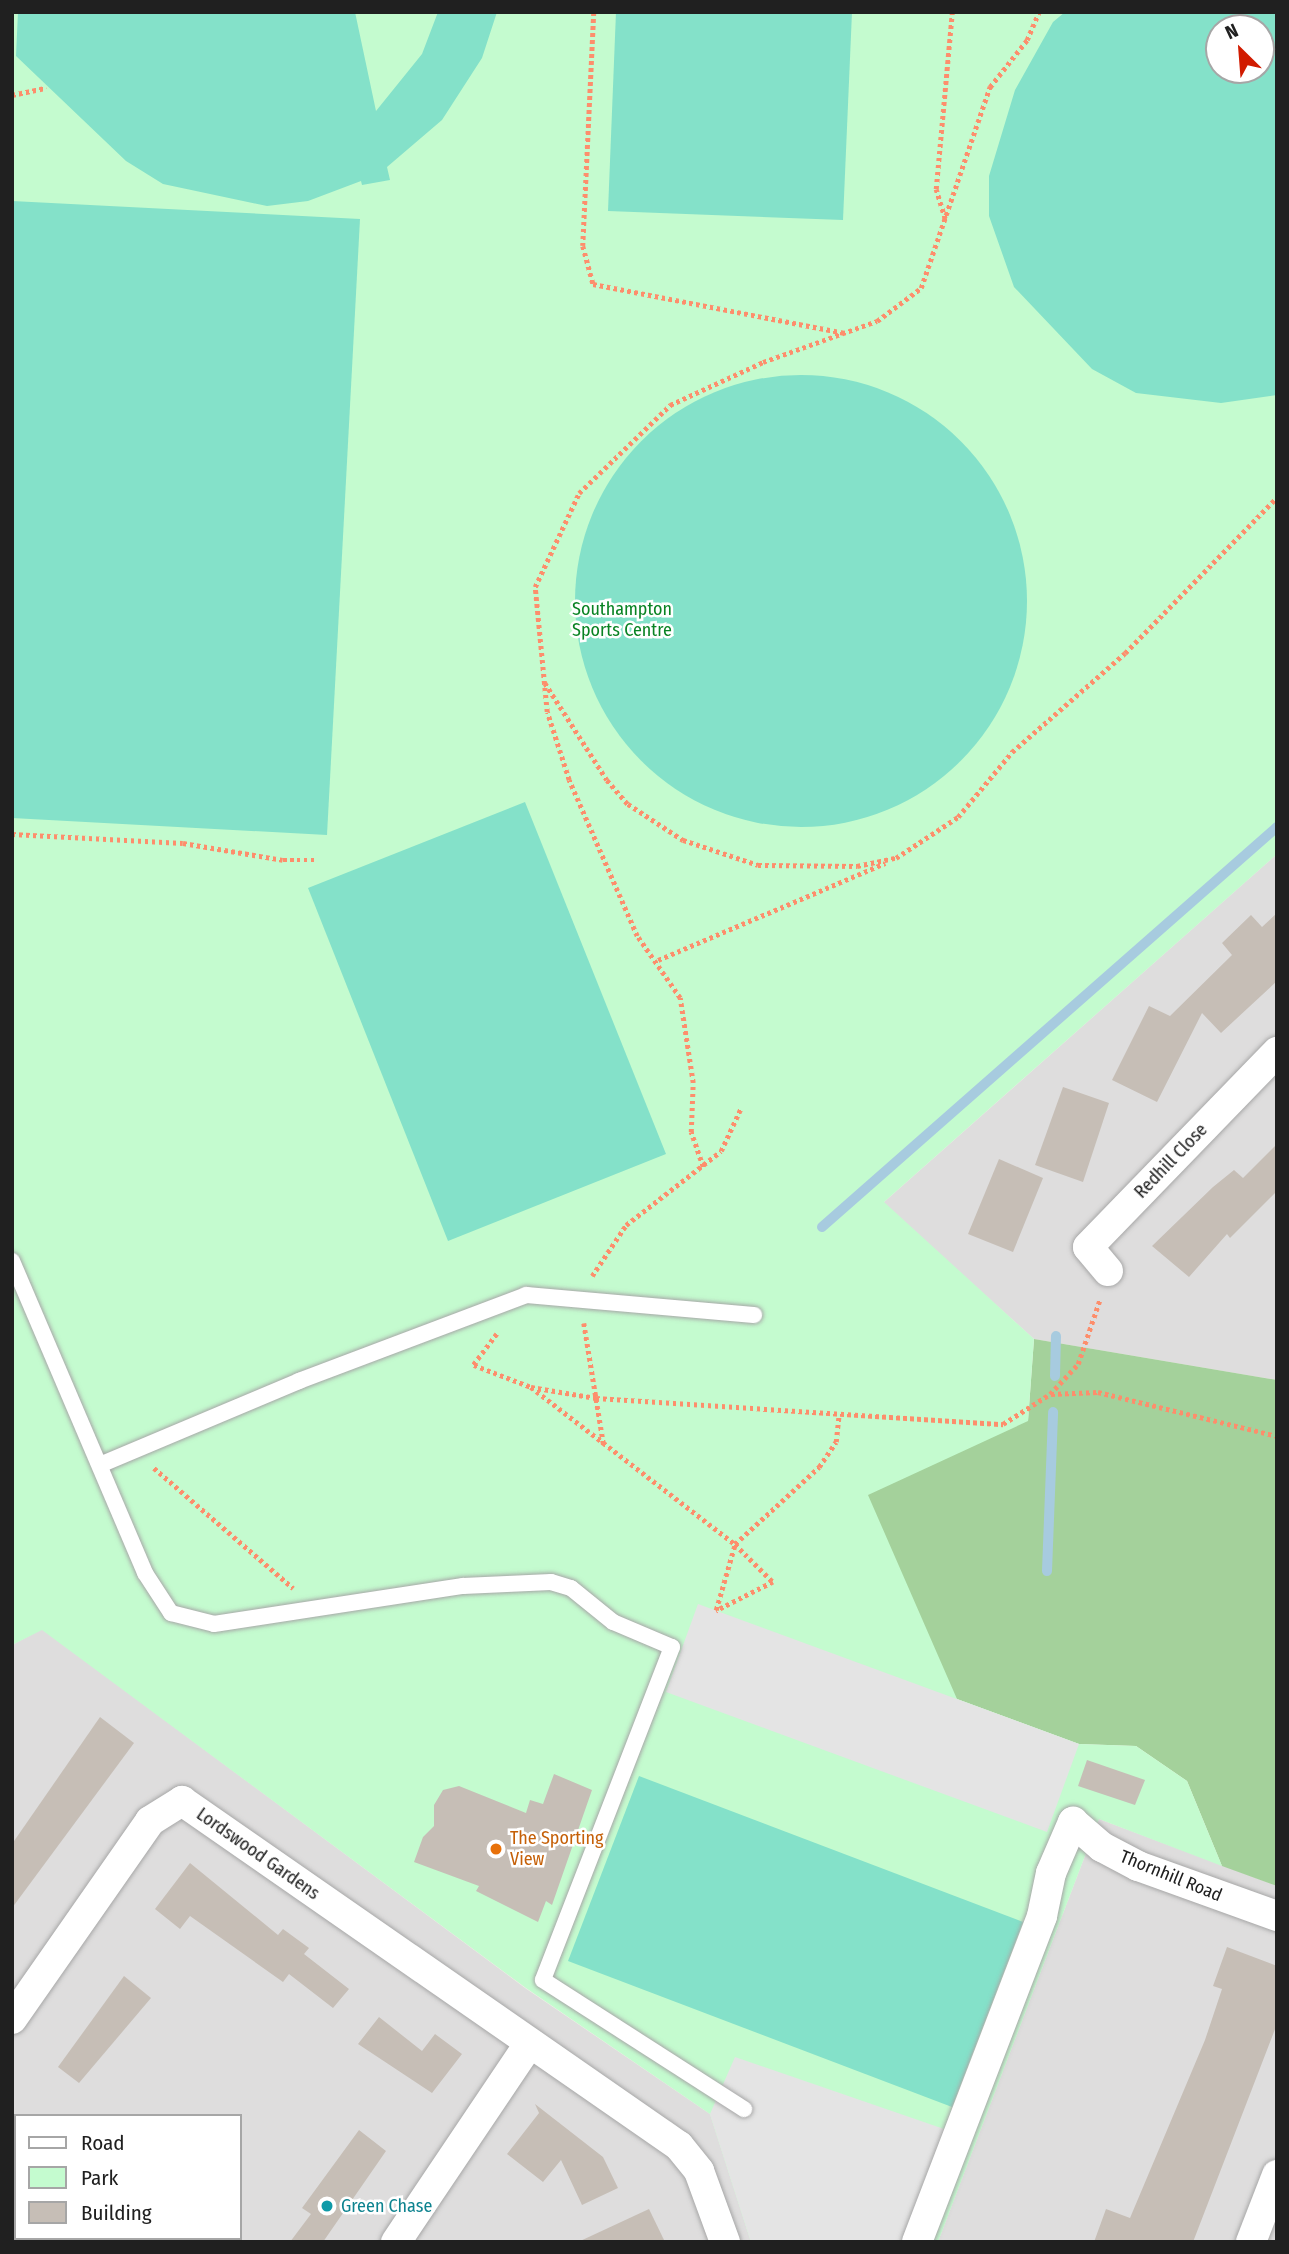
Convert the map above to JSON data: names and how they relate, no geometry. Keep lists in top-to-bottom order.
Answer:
{
  "streets": {
    "street": ["Redhill Close", "Lordswood Gardens", "Thornhill Road"]
  },
  "parks": ["Southampton Sports Centre"],
  "places": ["The Sporting View", "Green Chase"],
  "legend": ["Road", "Park", "Building"],
  "north": "top left"
}
